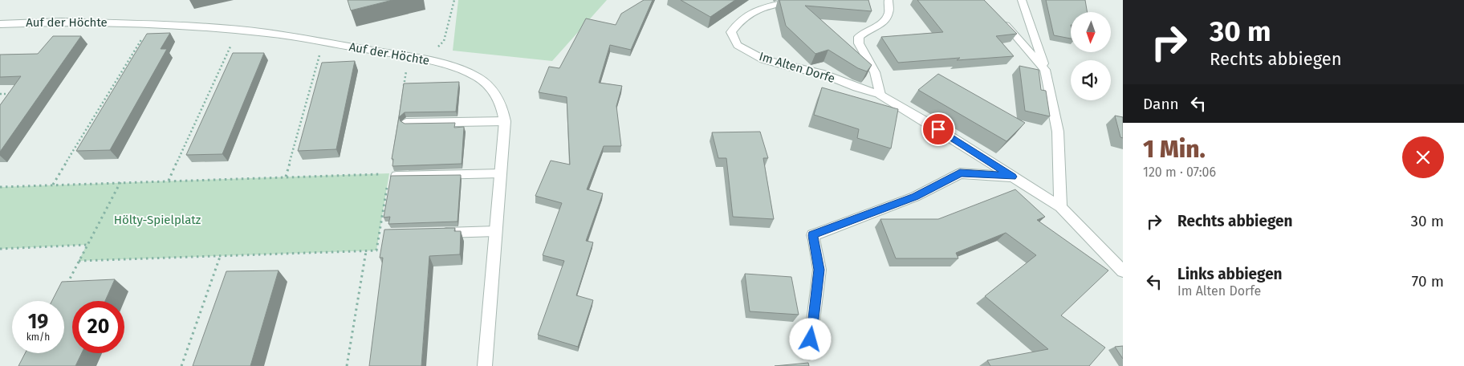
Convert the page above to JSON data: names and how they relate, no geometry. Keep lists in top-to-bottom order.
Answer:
{
  "streets": {
    "street": ["Auf der Höchte", "Im Alten Dorfe"]
  },
  "parks": ["Hölty-Spielplatz"],
  "north": "bottom",
  "page": {
    "turn": ["30 m", "Rechts abbiegen"],
    "then": "Dann",
    "heading": ["1 Min.", "120 m · 07:06"],
    "list": [
      {
        "name": "Rechts abbiegen",
        "value": "30 m"
      },
      {
        "name": "Links abbiegen",
        "note": "Im Alten Dorfe",
        "value": "70 m"
      }
    ],
    "speed": "19 km/h",
    "limit": "20"
  }
}
